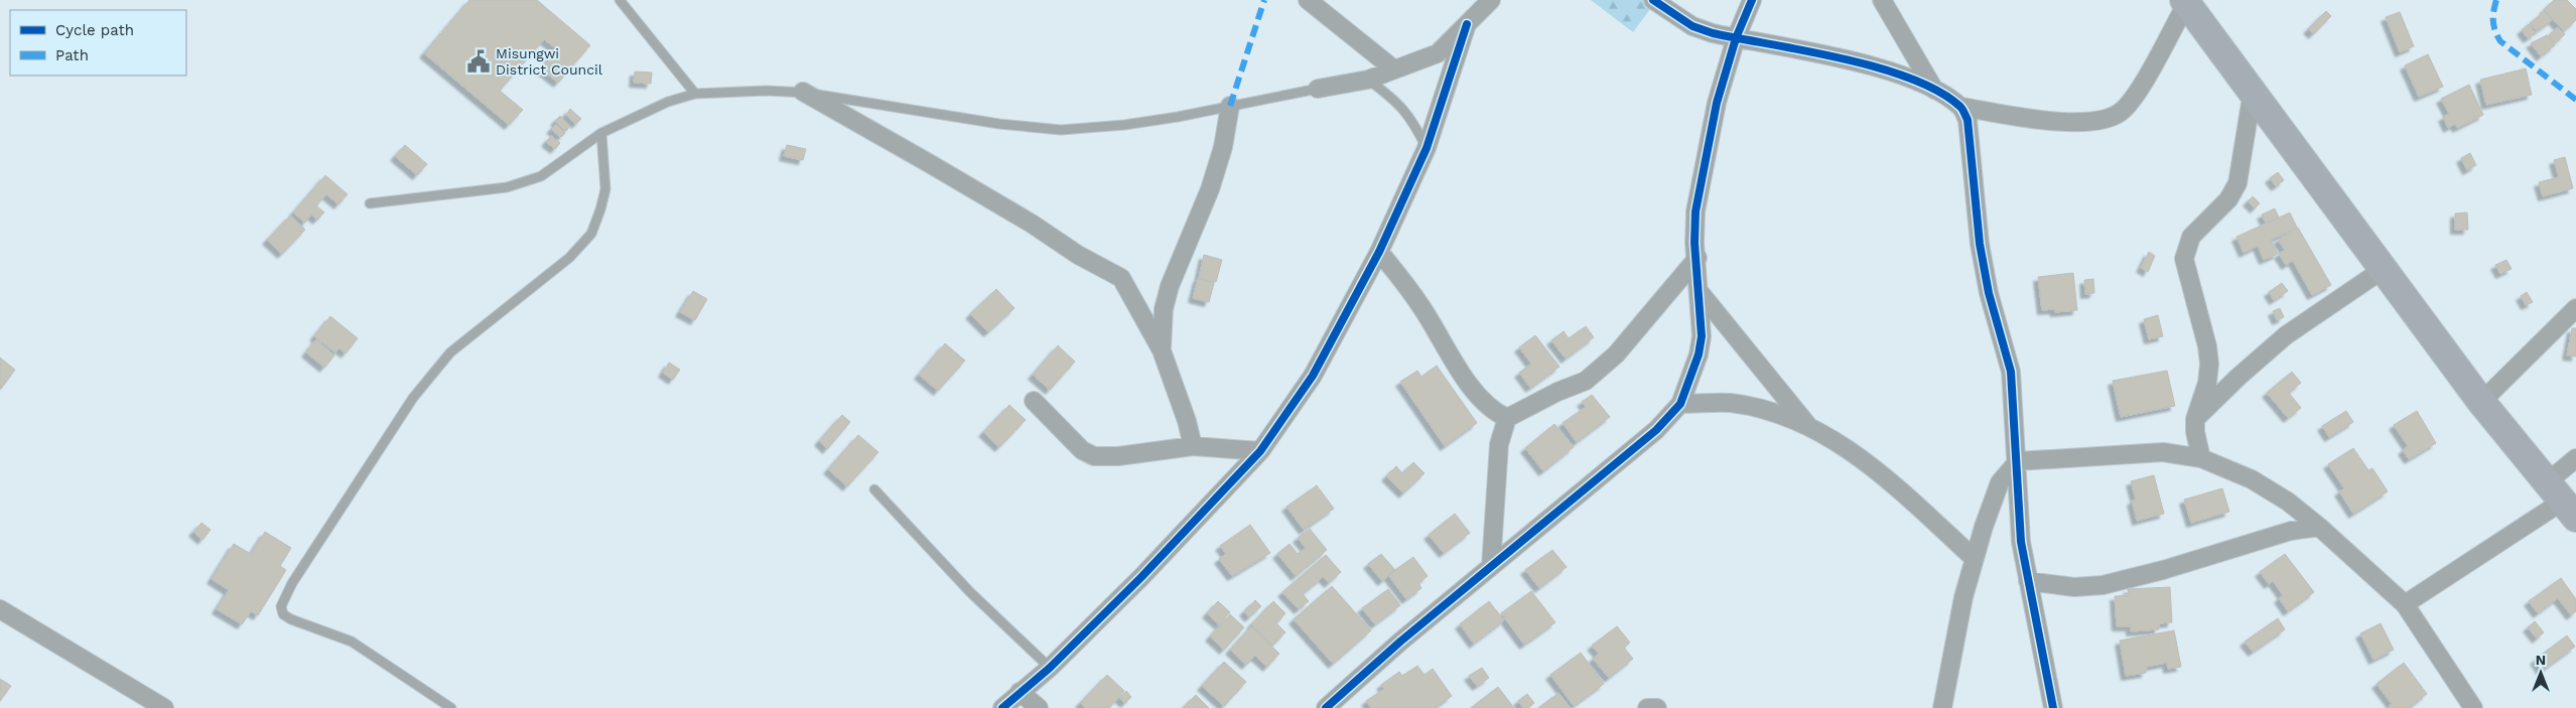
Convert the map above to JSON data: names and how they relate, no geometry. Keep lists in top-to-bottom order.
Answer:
{
  "places": {
    "public building": ["Misungwi District Council"]
  },
  "legend": ["Cycle path", "Path"],
  "north": "top"
}
